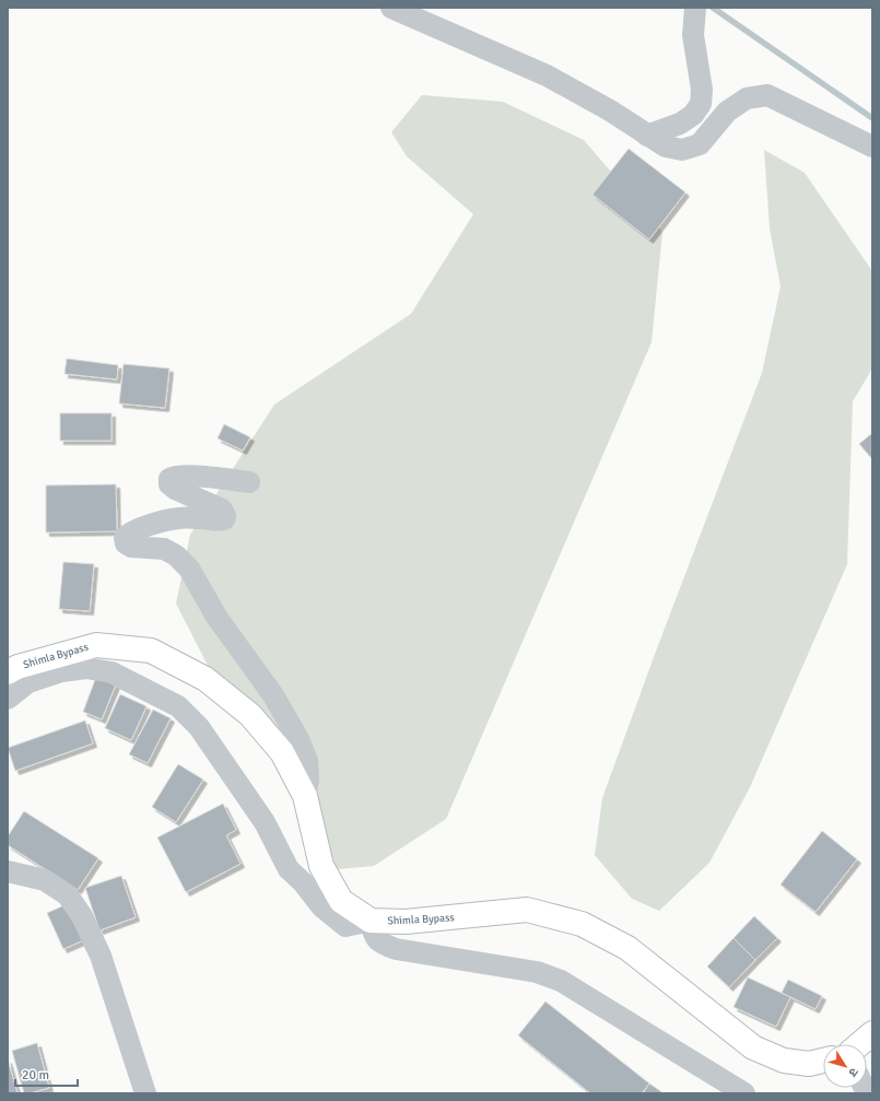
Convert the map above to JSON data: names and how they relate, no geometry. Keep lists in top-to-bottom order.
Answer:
{
  "streets": {
    "highway": ["Shimla Bypass"]
  },
  "scale_bar": "20 m",
  "north": "bottom right"
}
